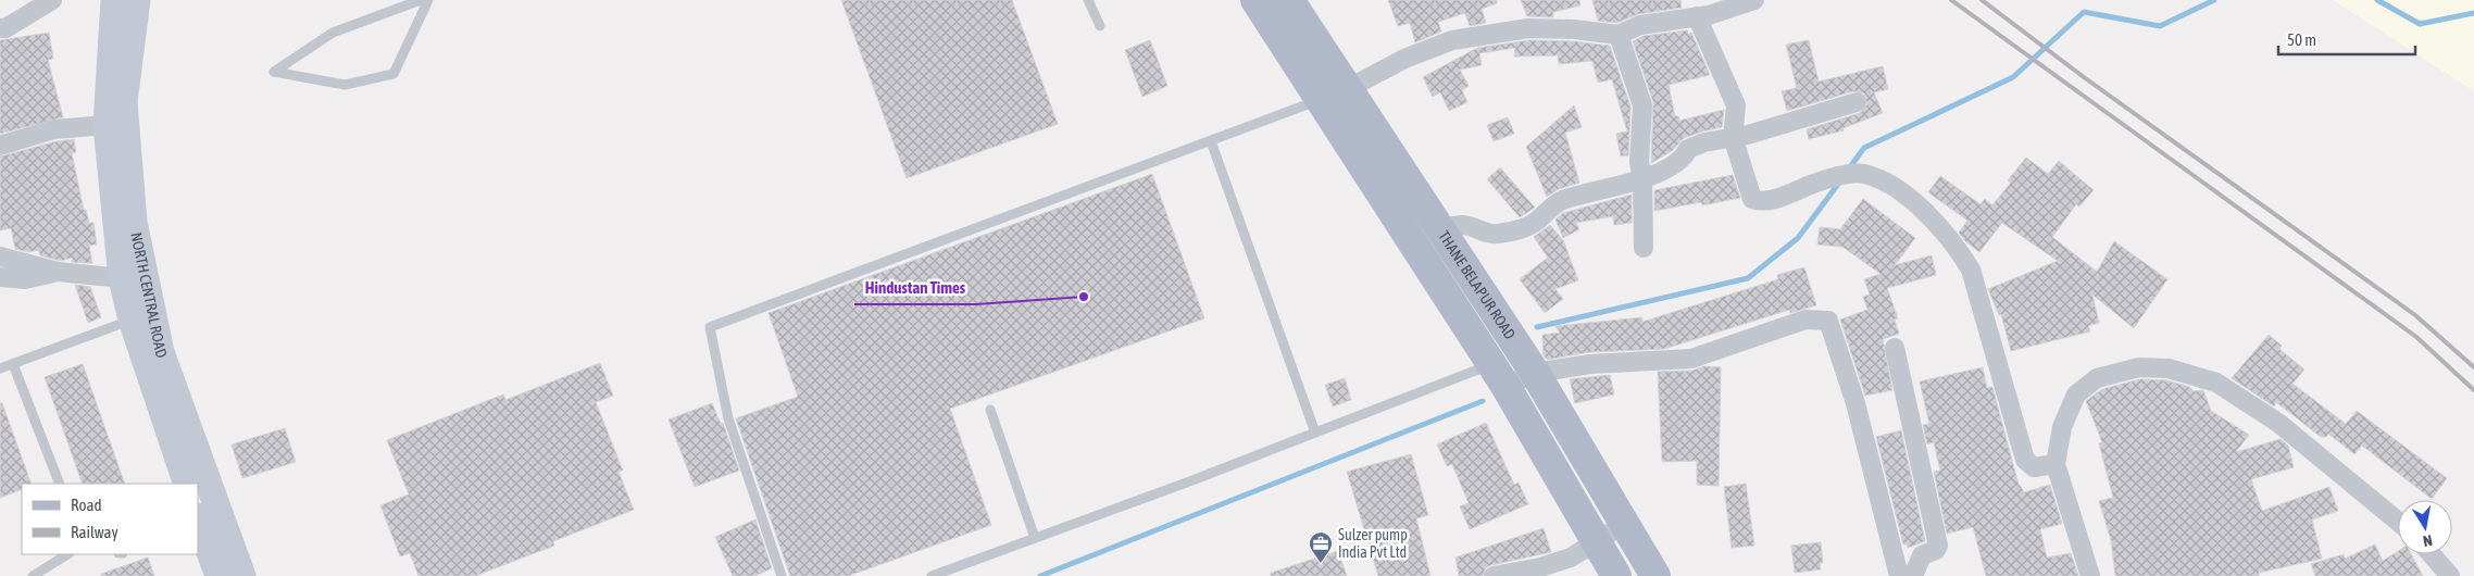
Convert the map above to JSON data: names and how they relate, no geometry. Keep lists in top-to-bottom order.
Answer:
{
  "streets": {
    "main road": ["THANE BELAPUR ROAD", "NORTH CENTRAL ROAD"]
  },
  "places": {
    "other": ["Hindustan Times"],
    "office": ["Sulzer pump India Pvt Ltd"]
  },
  "legend": ["Road", "Railway"],
  "scale_bar": "50 m",
  "north": "bottom"
}
